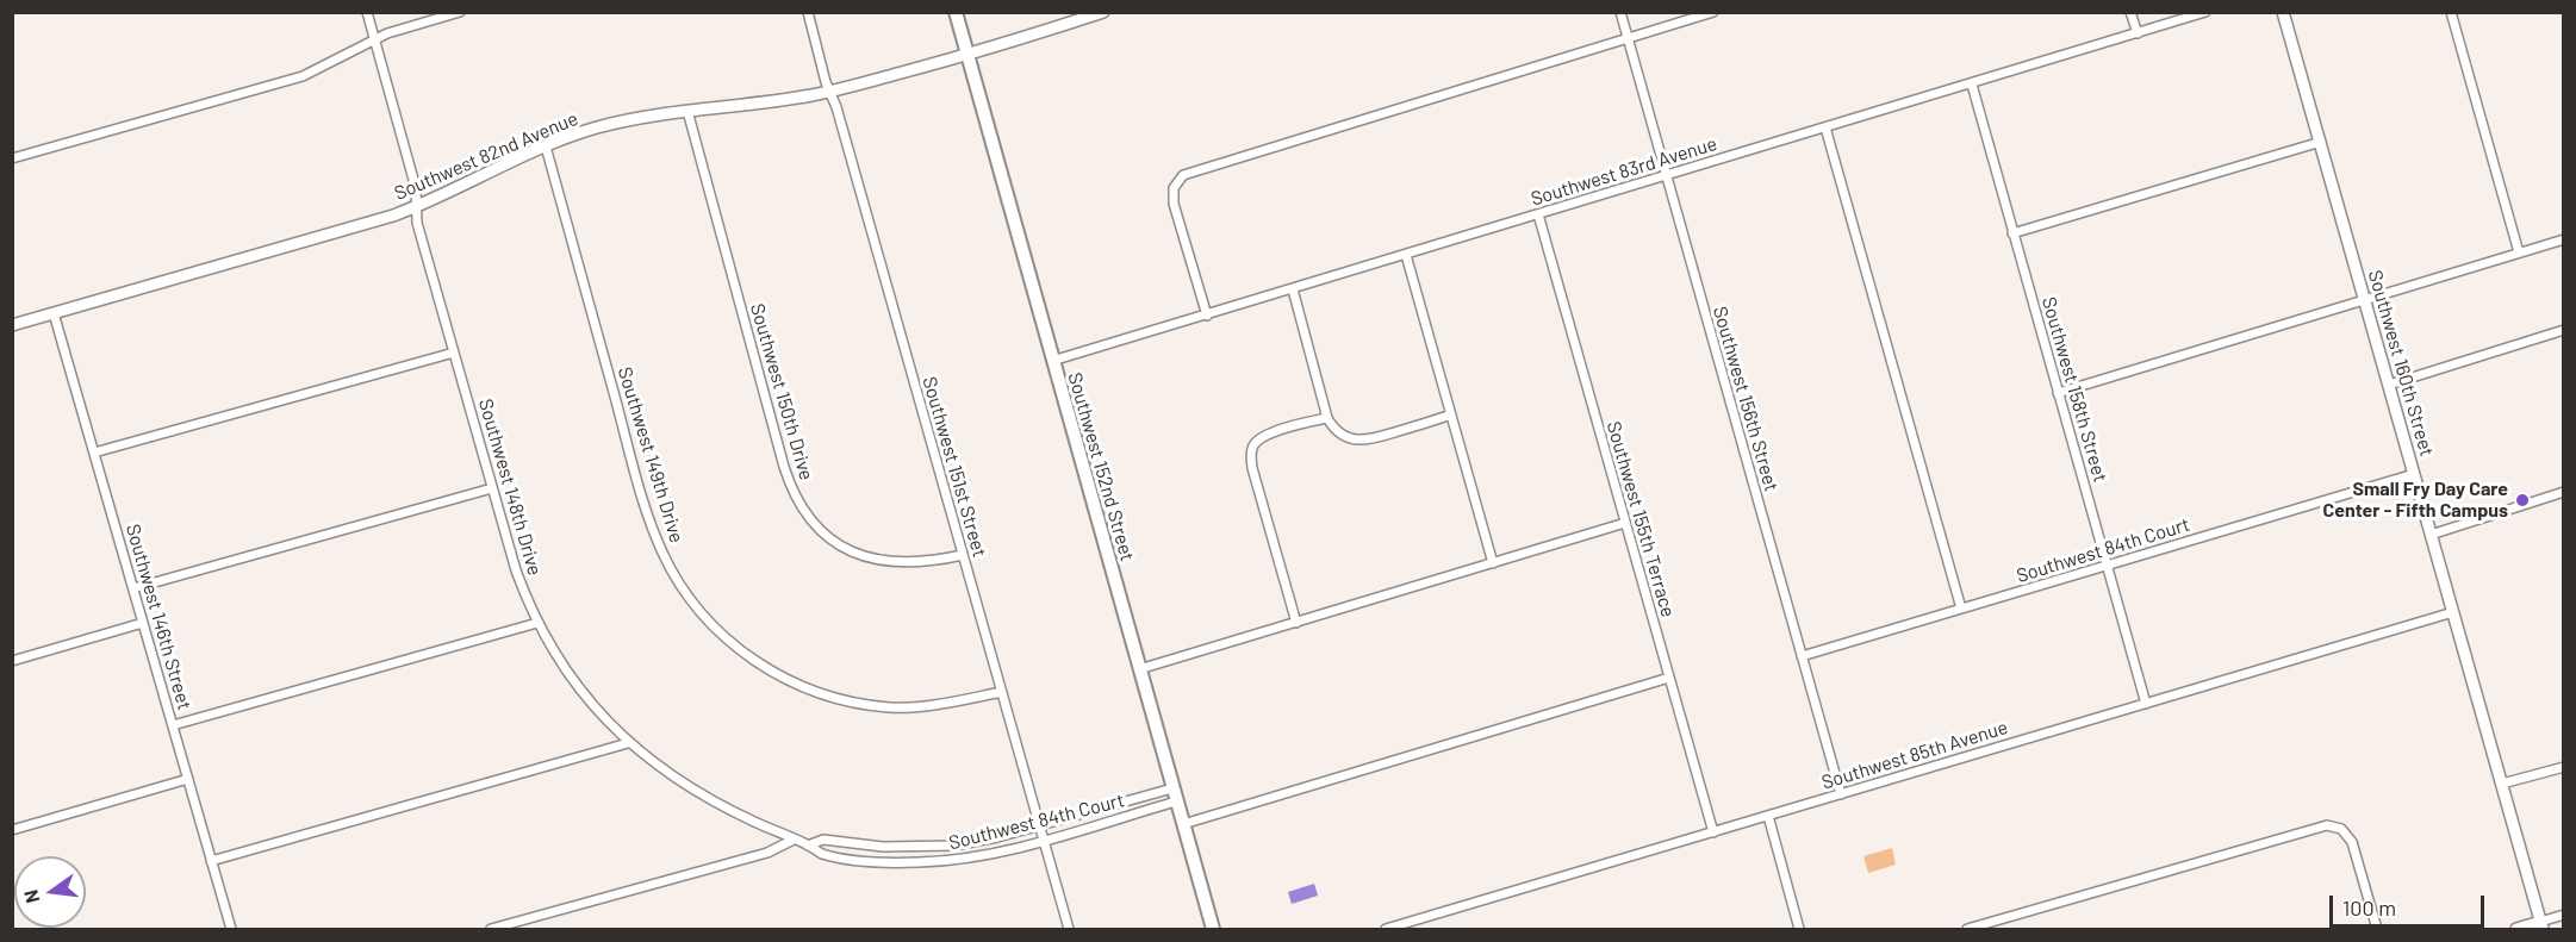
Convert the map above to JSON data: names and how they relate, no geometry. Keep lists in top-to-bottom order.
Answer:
{
  "streets": {
    "main road": ["Southwest 152nd Street"],
    "street": [
      "Southwest 82nd Avenue",
      "Southwest 83rd Avenue",
      "Southwest 160th Street",
      "Southwest 158th Street",
      "Southwest 150th Drive",
      "Southwest 156th Street",
      "Southwest 149th Drive",
      "Southwest 151st Street",
      "Southwest 148th Drive",
      "Southwest 155th Terrace",
      "Southwest 84th Court",
      "Southwest 146th Street",
      "Southwest 85th Avenue"
    ]
  },
  "crossings": [
    ["Southwest 82nd Avenue", "Southwest 150th Drive"],
    ["Southwest 82nd Avenue", "Southwest 149th Drive"],
    ["Southwest 82nd Avenue", "Southwest 151st Street"],
    ["Southwest 82nd Avenue", "Southwest 152nd Street"],
    ["Southwest 82nd Avenue", "Southwest 148th Drive"],
    ["Southwest 82nd Avenue", "Southwest 146th Street"],
    ["Southwest 83rd Avenue", "Southwest 158th Street"],
    ["Southwest 83rd Avenue", "Southwest 156th Street"],
    ["Southwest 83rd Avenue", "Southwest 152nd Street"],
    ["Southwest 83rd Avenue", "Southwest 155th Terrace"],
    ["Southwest 160th Street", "Southwest 84th Court"],
    ["Southwest 160th Street", "Southwest 85th Avenue"],
    ["Southwest 158th Street", "Southwest 84th Court"],
    ["Southwest 158th Street", "Southwest 85th Avenue"],
    ["Southwest 150th Drive", "Southwest 151st Street"],
    ["Southwest 156th Street", "Southwest 84th Court"],
    ["Southwest 156th Street", "Southwest 85th Avenue"],
    ["Southwest 149th Drive", "Southwest 151st Street"],
    ["Southwest 151st Street", "Southwest 84th Court"],
    ["Southwest 152nd Street", "Southwest 84th Court"],
    ["Southwest 148th Drive", "Southwest 84th Court"],
    ["Southwest 155th Terrace", "Southwest 85th Avenue"]
  ],
  "places": ["Small Fry Day Care Center - Fifth Campus"],
  "scale_bar": "100 m",
  "north": "left"
}
